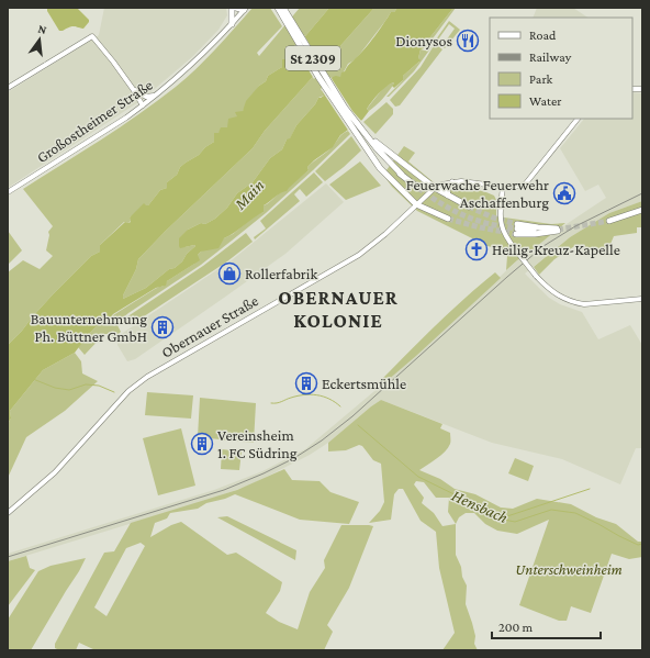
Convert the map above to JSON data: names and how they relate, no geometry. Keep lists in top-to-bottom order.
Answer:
{
  "streets": {
    "highway": ["St 2309"],
    "main road": ["Großostheimer Straße", "Obernauer Straße"]
  },
  "crossings": [
    ["St 2309", "Obernauer Straße"]
  ],
  "districts": ["OBERNAUER KOLONIE"],
  "water": ["Main", "Hensbach"],
  "parks": ["Unterschweinheim"],
  "places": {
    "restaurant": ["Dionysos"],
    "public building": ["Feuerwache Feuerwehr Aschaffenburg"],
    "church": ["Heilig-Kreuz-Kapelle"],
    "shop": ["Rollerfabrik"],
    "building": ["Bauunternehmung Ph. Büttner GmbH", "Eckertsmühle", "Vereinsheim 1. FC Südring"]
  },
  "legend": [
    "Road",
    "Railway",
    "Park",
    "Water"
  ],
  "scale_bar": "200 m",
  "north": "top"
}
